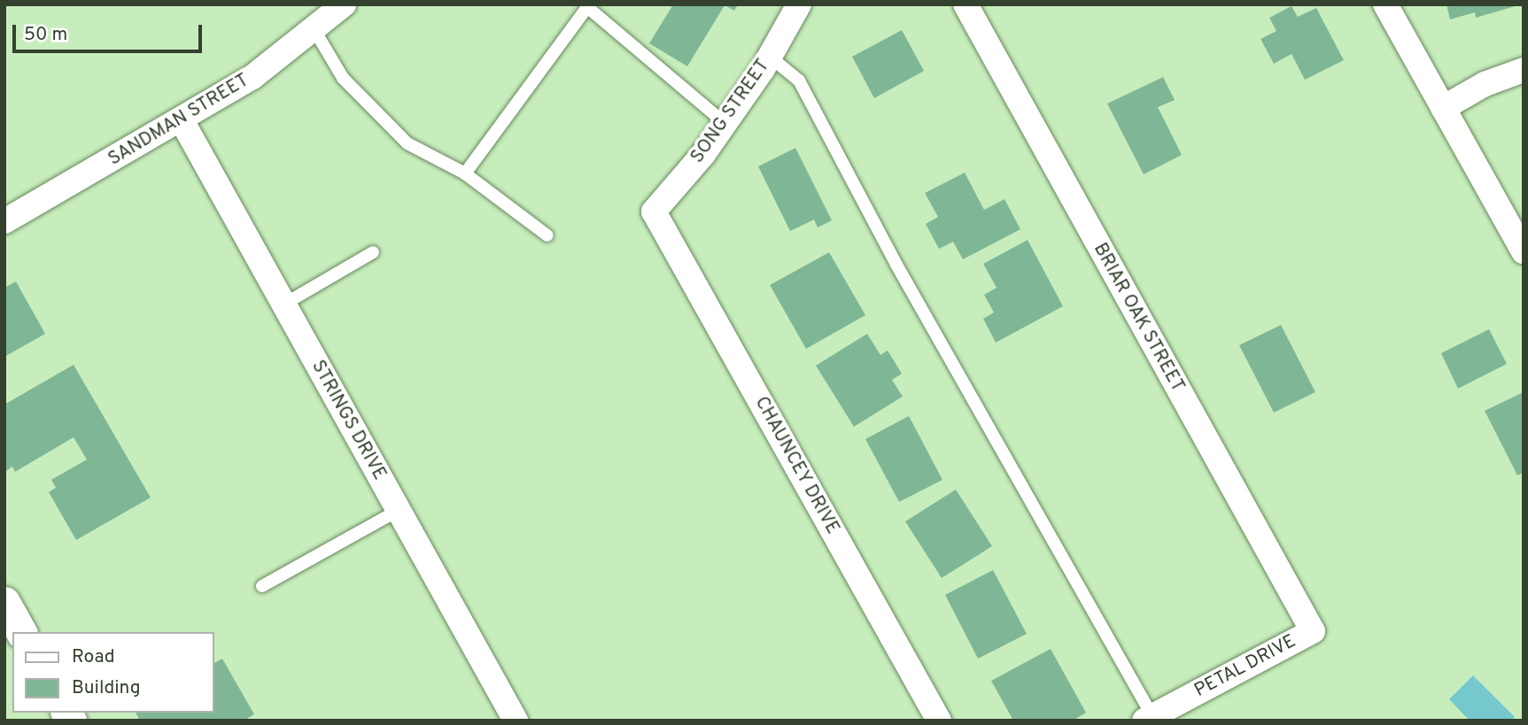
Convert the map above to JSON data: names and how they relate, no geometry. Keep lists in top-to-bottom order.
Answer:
{
  "streets": {
    "street": [
      "SONG STREET",
      "SANDMAN STREET",
      "BRIAR OAK STREET",
      "STRINGS DRIVE",
      "CHAUNCEY DRIVE",
      "PETAL DRIVE"
    ]
  },
  "crossings": [
    ["SONG STREET", "CHAUNCEY DRIVE"],
    ["SANDMAN STREET", "STRINGS DRIVE"],
    ["BRIAR OAK STREET", "PETAL DRIVE"]
  ],
  "legend": ["Road", "Building"],
  "scale_bar": "50 m"
}
